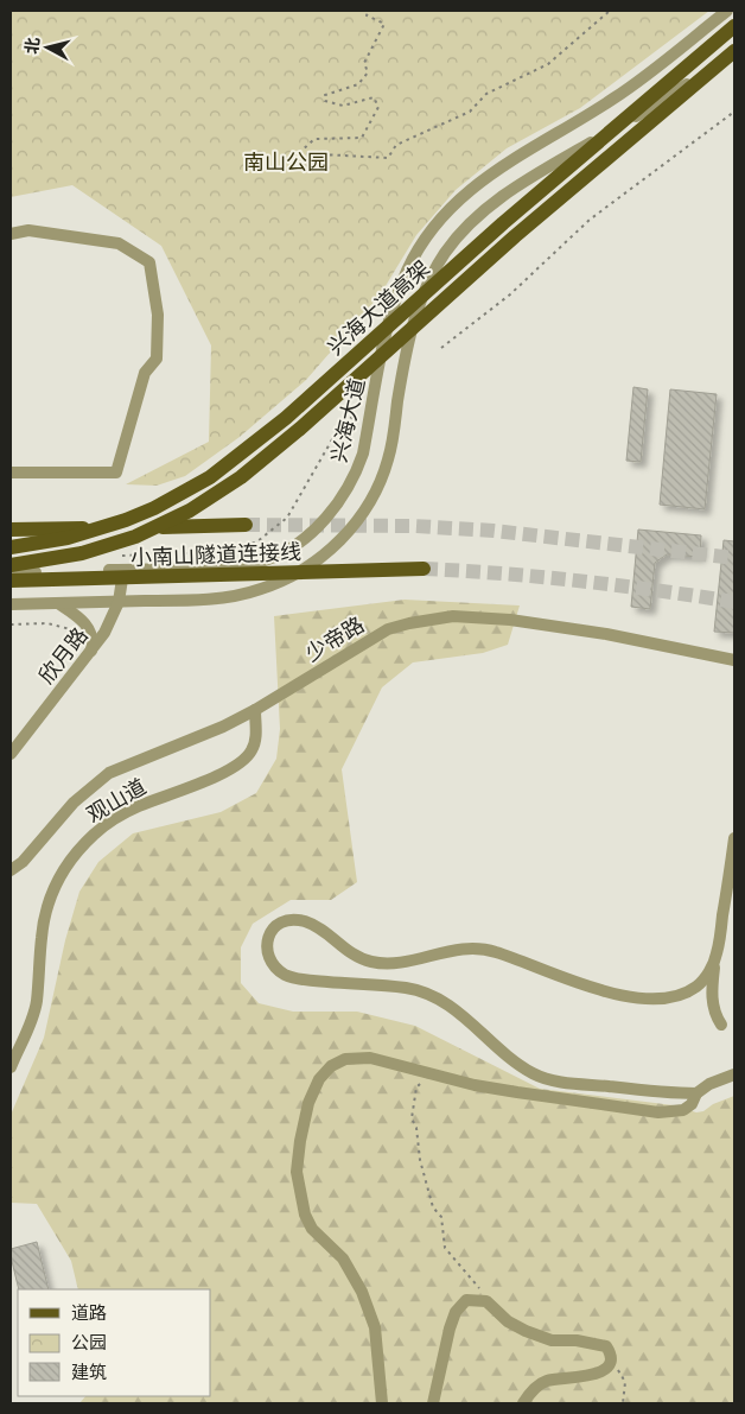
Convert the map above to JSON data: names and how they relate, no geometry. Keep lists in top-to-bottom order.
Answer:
{
  "streets": {
    "main road": ["兴海大道高架", "小南山隧道连接线"],
    "street": [
      "兴海大道",
      "少帝路",
      "欣月路",
      "观山道"
    ]
  },
  "crossings": [
    ["兴海大道高架", "兴海大道"],
    ["兴海大道", "欣月路"],
    ["少帝路", "观山道"]
  ],
  "parks": ["南山公园"],
  "legend": ["道路", "公园", "建筑"],
  "north": "left"
}
